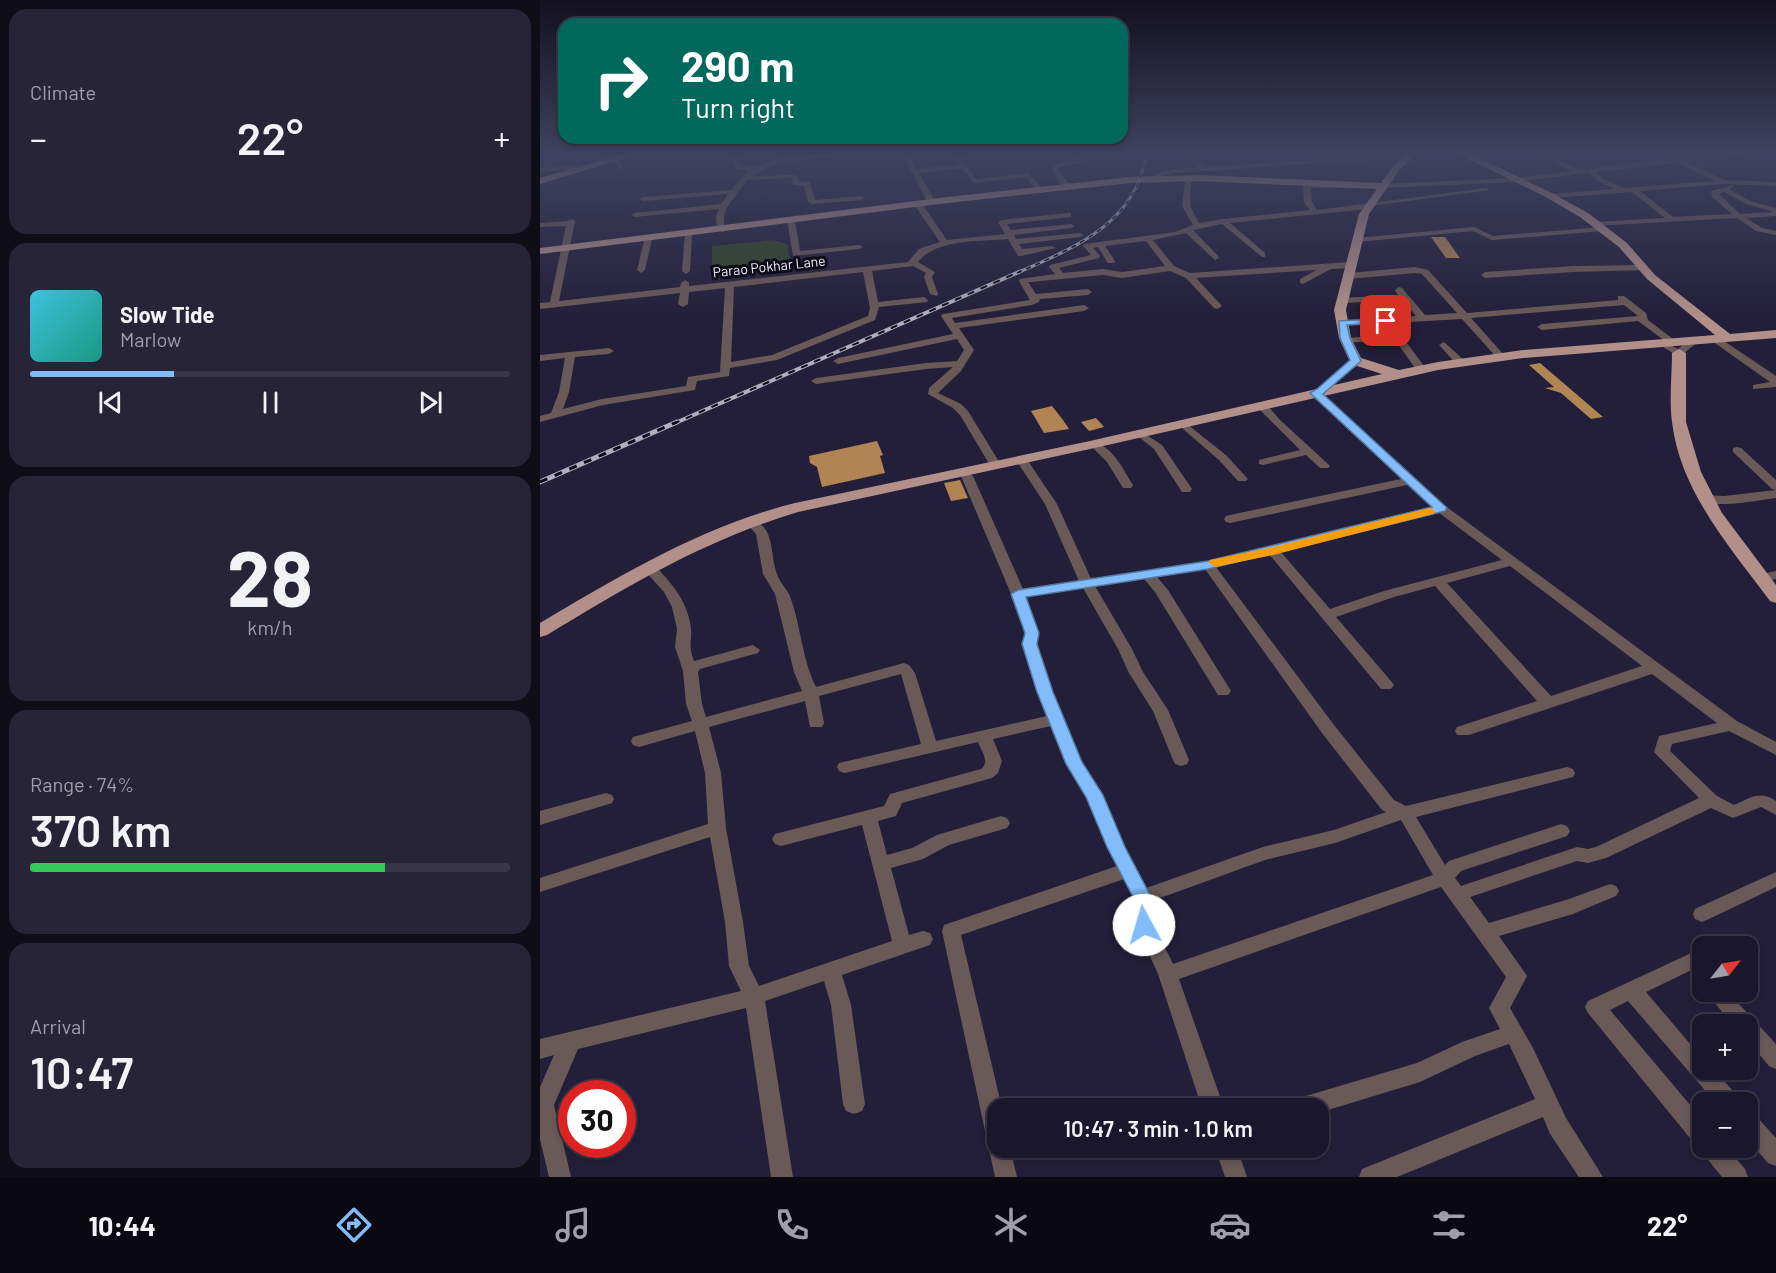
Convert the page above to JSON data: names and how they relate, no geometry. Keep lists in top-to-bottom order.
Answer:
{
  "streets": {
    "street": ["Parao Pokhar Lane"]
  },
  "north": "top right",
  "page": {
    "tile": [
      "Climate",
      ["28", "km/h"],
      ["Range · 74%", "370 km"],
      ["Arrival", "10:47"]
    ],
    "turn": ["290 m", "Turn right"],
    "heat": ["−", "22°", "+"],
    "song": ["Slow Tide", "Marlow"],
    "map_buttons": ["+", "−"],
    "limit": "30",
    "trip": "10:47 · 3 min · 1.0 km",
    "tabs": ["10:44", "22°"]
  }
}
